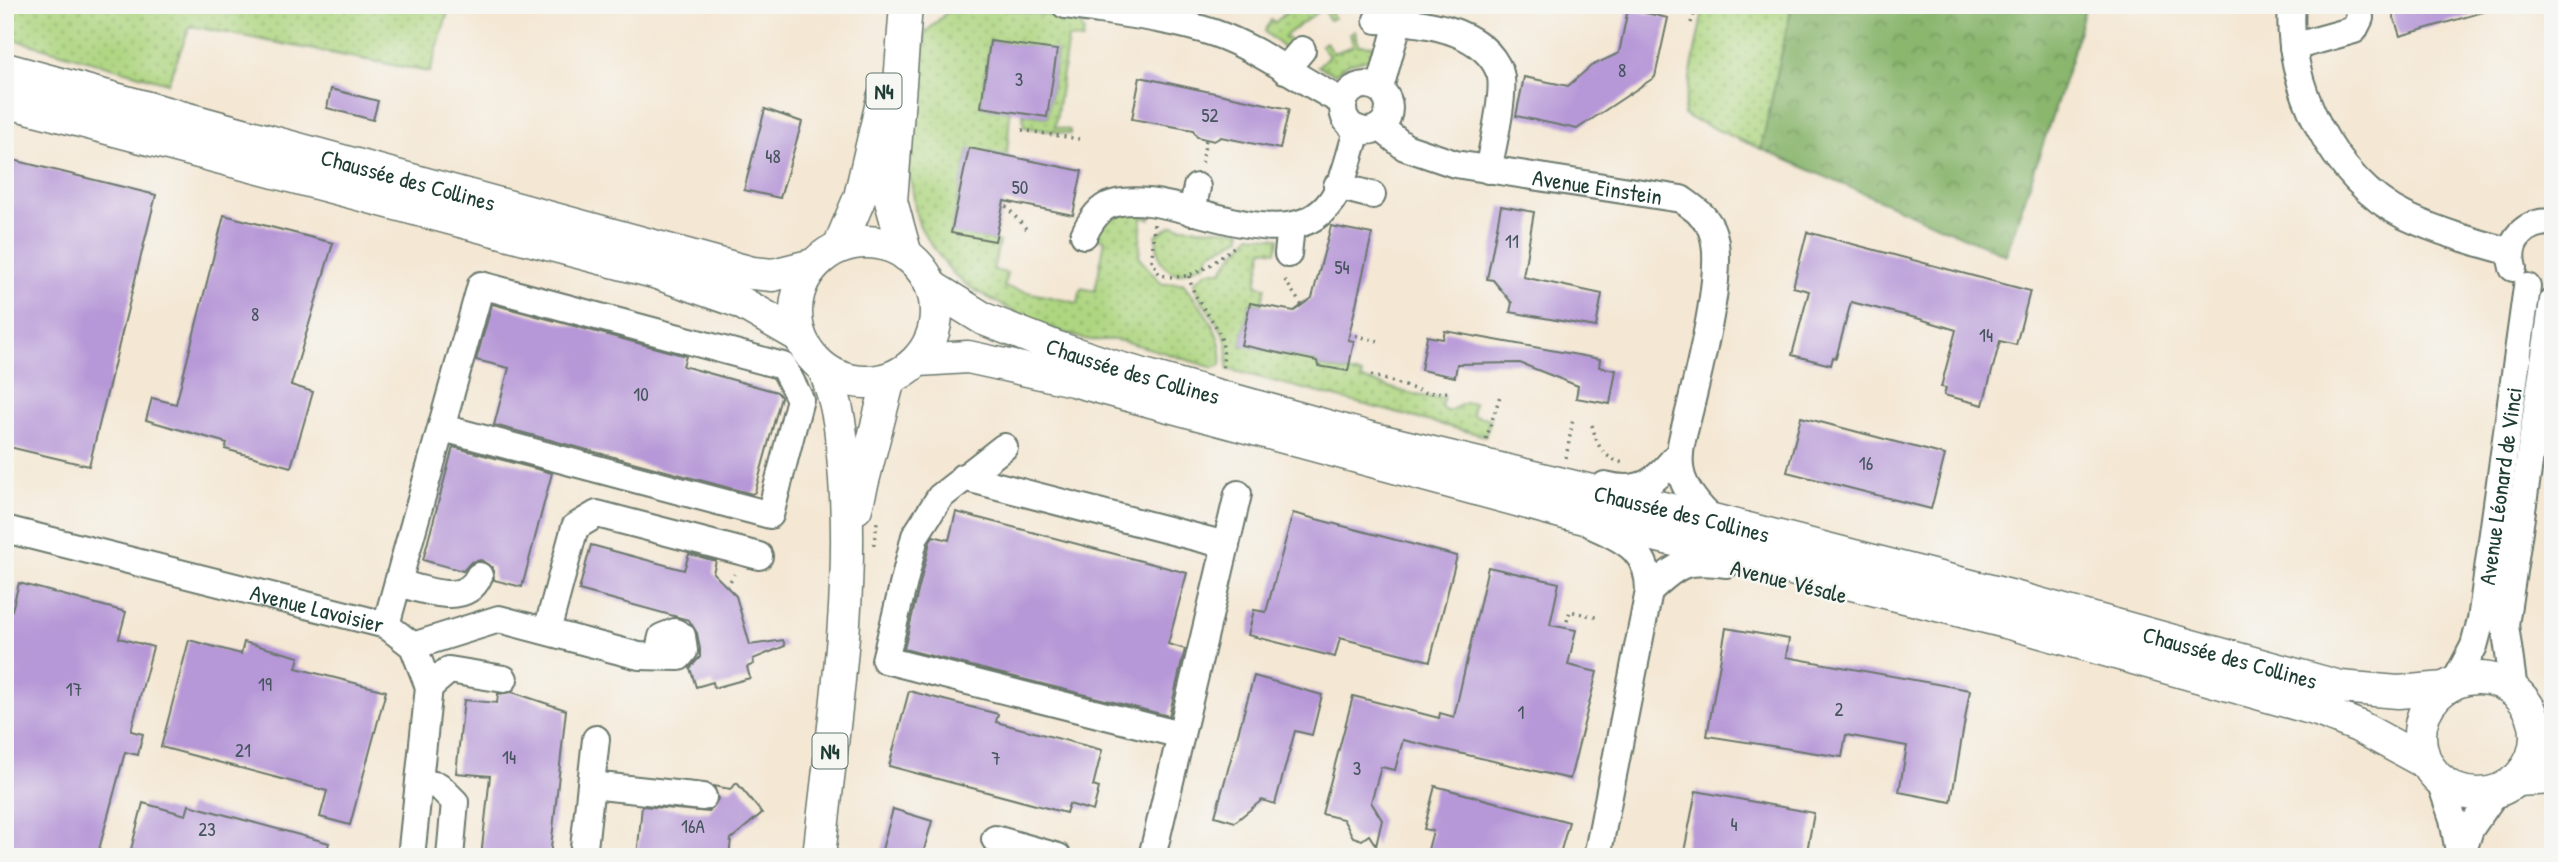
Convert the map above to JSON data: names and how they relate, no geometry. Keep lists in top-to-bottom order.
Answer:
{
  "streets": {
    "main road": ["N4", "Chaussée des Collines"],
    "street": [
      "Avenue Einstein",
      "Avenue Léonard de Vinci",
      "Avenue Vésale",
      "Avenue Lavoisier"
    ]
  },
  "crossings": [
    ["N4", "Chaussée des Collines"],
    ["Chaussée des Collines", "Avenue Einstein"],
    ["Chaussée des Collines", "Avenue Léonard de Vinci"],
    ["Chaussée des Collines", "Avenue Vésale"]
  ],
  "house_numbers": [
    "8",
    "3",
    "52",
    "48",
    "50",
    "11",
    "54",
    "8",
    "14",
    "10",
    "16",
    "19",
    "17",
    "2",
    "1",
    "21",
    "14",
    "7",
    "3",
    "4",
    "16A",
    "23"
  ]
}
